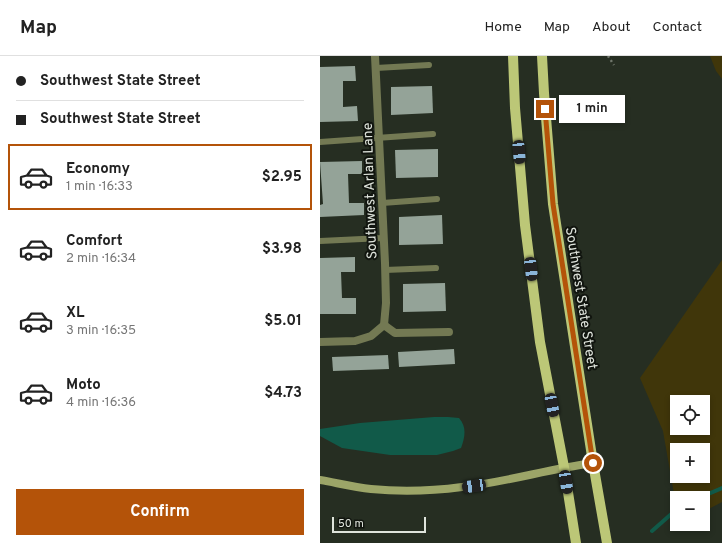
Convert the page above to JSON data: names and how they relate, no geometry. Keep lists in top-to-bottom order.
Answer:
{
  "streets": {
    "main road": ["Southwest State Street"],
    "street": ["Southwest Arlan Lane"]
  },
  "scale_bar": "50 m",
  "page": {
    "header": "Map",
    "nav": [
      "Home",
      "Map",
      "About",
      "Contact"
    ],
    "banner": ["Southwest State Street", "Southwest State Street"],
    "bubble": "1 min",
    "list": [
      {
        "name": "Economy",
        "note": "1 min · 16:33",
        "value": "$2.95"
      },
      {
        "name": "Comfort",
        "note": "2 min · 16:34",
        "value": "$3.98"
      },
      {
        "name": "XL",
        "note": "3 min · 16:35",
        "value": "$5.01"
      },
      {
        "name": "Moto",
        "note": "4 min · 16:36",
        "value": "$4.73"
      }
    ],
    "map_buttons": ["+", "−"],
    "buttons": "Confirm",
    "scale": "50 m"
  }
}
